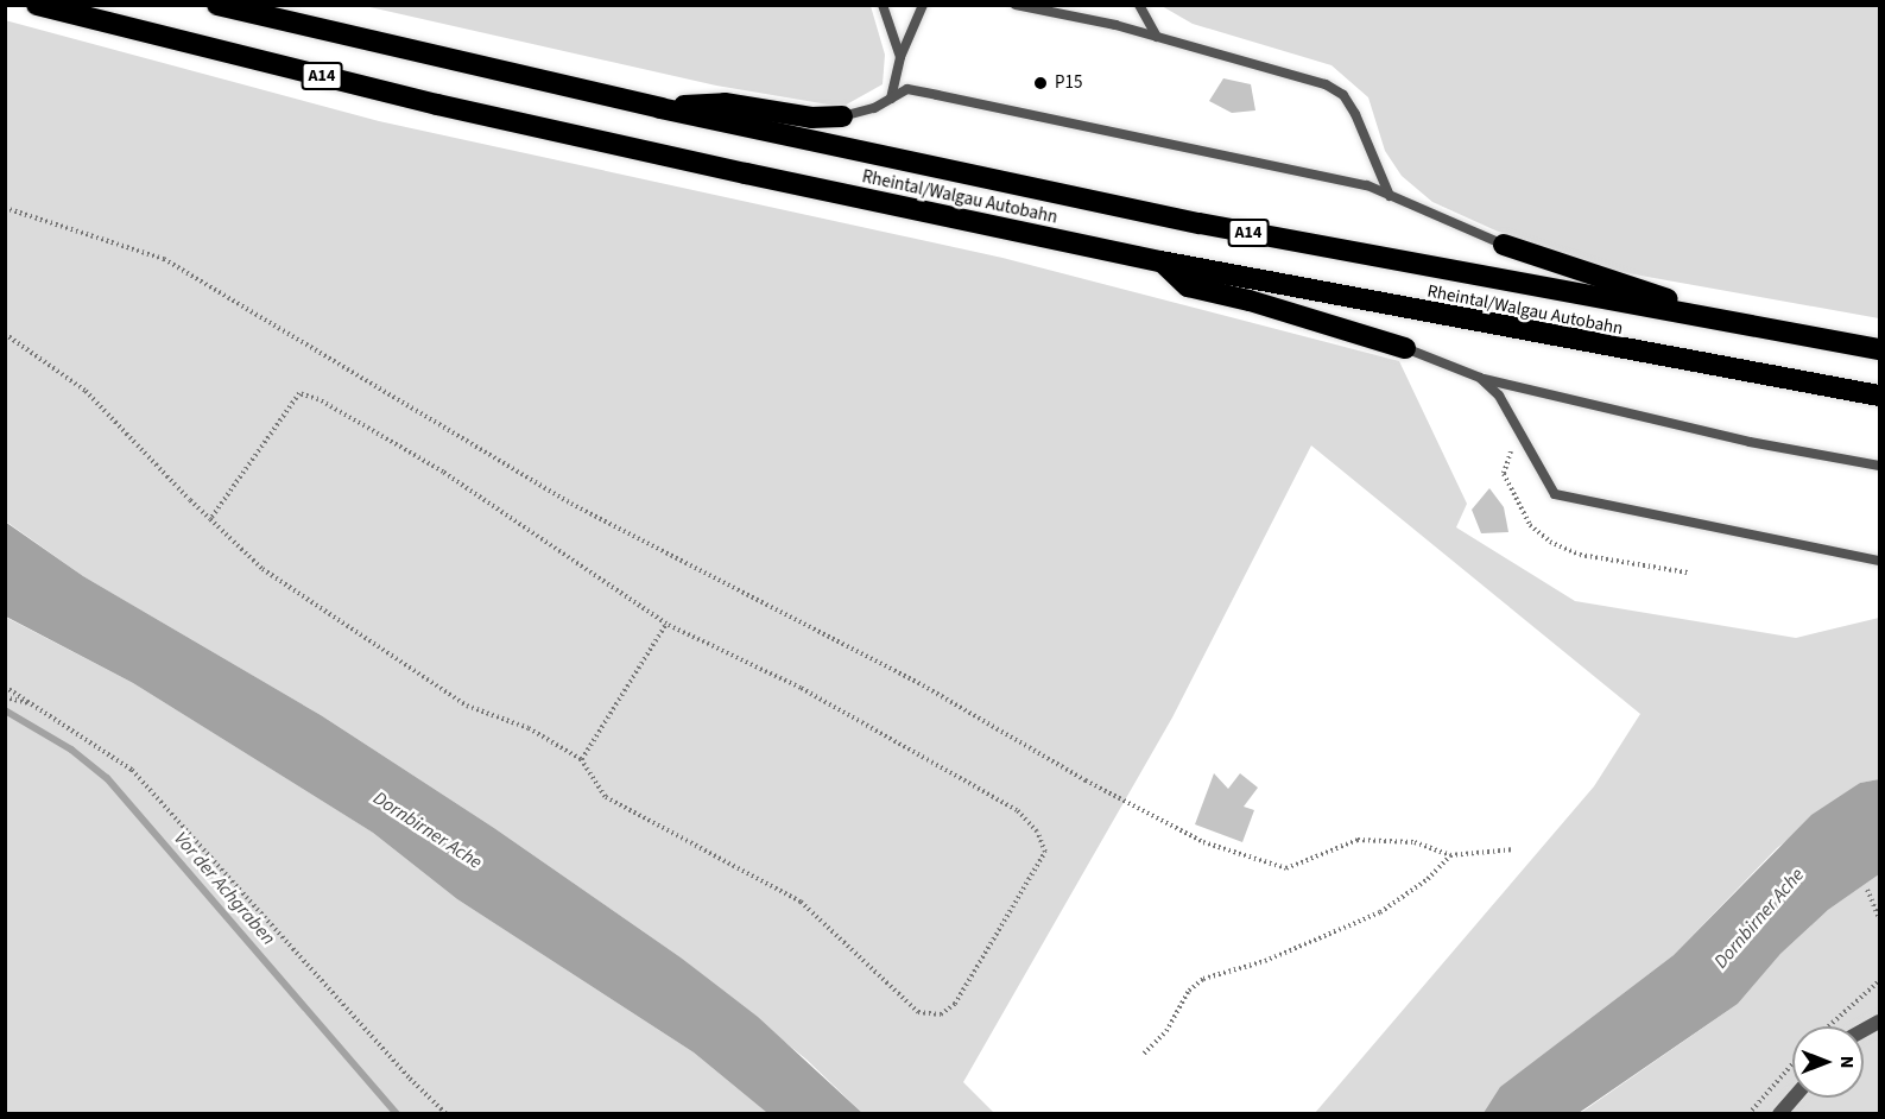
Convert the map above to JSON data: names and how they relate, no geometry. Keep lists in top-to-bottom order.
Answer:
{
  "streets": {
    "highway": ["A14", "Rheintal/Walgau Autobahn"]
  },
  "water": ["Dornbirner Ache", "Vor der Achgraben"],
  "places": ["P15"],
  "north": "right"
}
